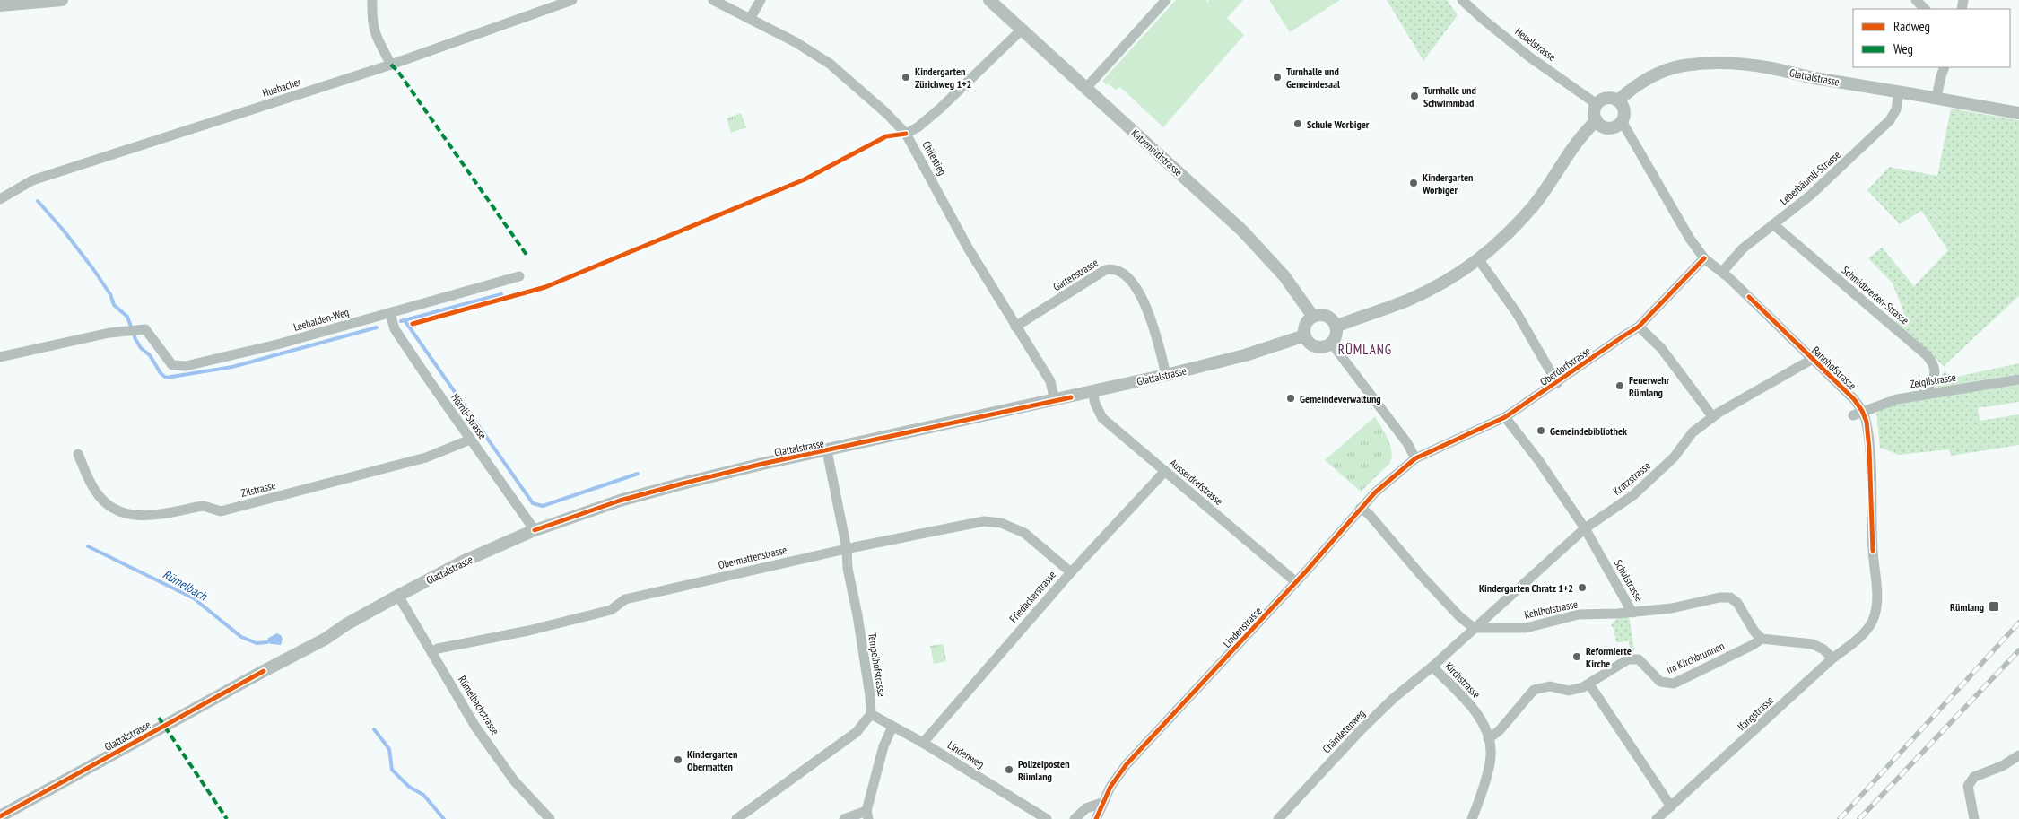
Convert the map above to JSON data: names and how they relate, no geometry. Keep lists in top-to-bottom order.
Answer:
{
  "streets": {
    "street": [
      "Heuelstrasse",
      "Glattalstrasse",
      "Huebacher",
      "Katzenrütistrasse",
      "Chilestieg",
      "Leberbäumli-Strasse",
      "Gartenstrasse",
      "Schmidbreiten-Strasse",
      "Leehalden-Weg",
      "Oberdorfstrasse",
      "Bahnhofstrasse",
      "Zelglistrasse",
      "Hörnli-Strasse",
      "Kratzstrasse",
      "Ausserdorfstrasse",
      "Zilstrasse",
      "Obermattenstrasse",
      "Schulstrasse",
      "Friedackerstrasse",
      "Kehlhofstrasse",
      "Lindenstrasse",
      "Im Kirchbrunnen",
      "Tempelhofstrasse",
      "Kirchstrasse",
      "Rümelbachstrasse",
      "Ifangstrasse",
      "Chämletenweg",
      "Lindenweg"
    ]
  },
  "crossings": [
    ["Heuelstrasse", "Glattalstrasse"],
    ["Heuelstrasse", "Bahnhofstrasse"],
    ["Glattalstrasse", "Katzenrütistrasse"],
    ["Glattalstrasse", "Chilestieg"],
    ["Glattalstrasse", "Leberbäumli-Strasse"],
    ["Glattalstrasse", "Gartenstrasse"],
    ["Glattalstrasse", "Bahnhofstrasse"],
    ["Glattalstrasse", "Hörnli-Strasse"],
    ["Glattalstrasse", "Ausserdorfstrasse"],
    ["Glattalstrasse", "Tempelhofstrasse"],
    ["Glattalstrasse", "Rümelbachstrasse"],
    ["Chilestieg", "Gartenstrasse"],
    ["Leberbäumli-Strasse", "Schmidbreiten-Strasse"],
    ["Leberbäumli-Strasse", "Bahnhofstrasse"],
    ["Schmidbreiten-Strasse", "Zelglistrasse"],
    ["Leehalden-Weg", "Hörnli-Strasse"],
    ["Oberdorfstrasse", "Bahnhofstrasse"],
    ["Oberdorfstrasse", "Schulstrasse"],
    ["Oberdorfstrasse", "Lindenstrasse"],
    ["Bahnhofstrasse", "Zelglistrasse"],
    ["Bahnhofstrasse", "Kratzstrasse"],
    ["Bahnhofstrasse", "Ifangstrasse"],
    ["Hörnli-Strasse", "Zilstrasse"],
    ["Kratzstrasse", "Schulstrasse"],
    ["Kratzstrasse", "Kehlhofstrasse"],
    ["Kratzstrasse", "Kirchstrasse"],
    ["Ausserdorfstrasse", "Friedackerstrasse"],
    ["Ausserdorfstrasse", "Lindenstrasse"],
    ["Obermattenstrasse", "Friedackerstrasse"],
    ["Obermattenstrasse", "Tempelhofstrasse"],
    ["Obermattenstrasse", "Rümelbachstrasse"],
    ["Schulstrasse", "Kehlhofstrasse"],
    ["Schulstrasse", "Im Kirchbrunnen"],
    ["Friedackerstrasse", "Lindenweg"],
    ["Kehlhofstrasse", "Kirchstrasse"],
    ["Im Kirchbrunnen", "Kirchstrasse"],
    ["Tempelhofstrasse", "Lindenweg"],
    ["Kirchstrasse", "Chämletenweg"]
  ],
  "districts": ["RÜMLANG"],
  "water": ["Rümelbach"],
  "places": {
    "other": [
      "Kindergarten Zürichweg 1+2",
      "Turnhalle und Gemeindesaal",
      "Turnhalle und Schwimmbad",
      "Schule Worbiger",
      "Kindergarten Worbiger",
      "Feuerwehr Rümlang",
      "Gemeindeverwaltung",
      "Gemeindebibliothek",
      "Kindergarten Chratz 1+2",
      "Reformierte Kirche",
      "Kindergarten Obermatten",
      "Polizeiposten Rümlang"
    ],
    "transit": ["Rümlang"]
  },
  "legend": ["Radweg", "Weg"]
}
